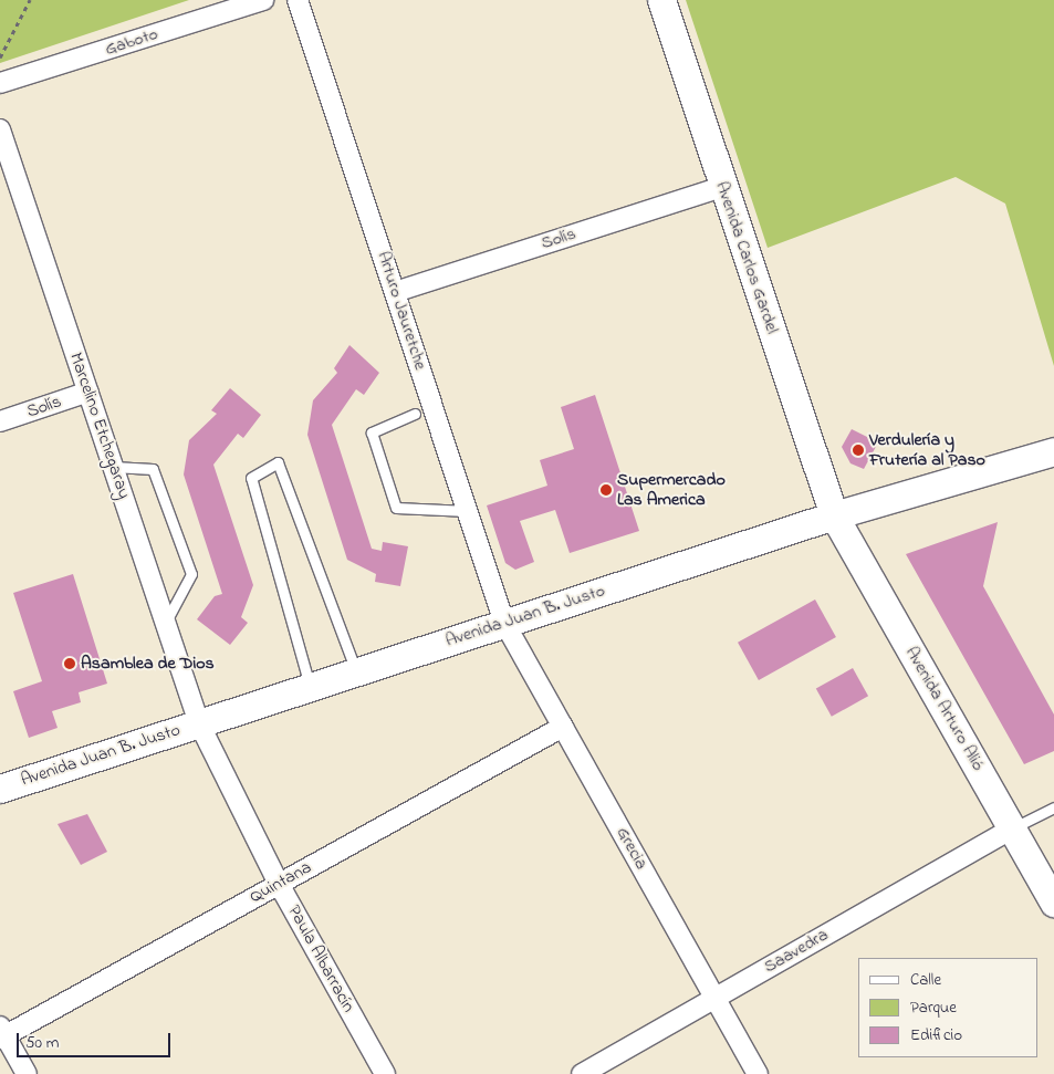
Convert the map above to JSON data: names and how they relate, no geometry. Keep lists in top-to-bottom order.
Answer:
{
  "streets": {
    "main road": ["Avenida Carlos Gardel", "Avenida Juan B. Justo", "Avenida Arturo Alió"],
    "street": [
      "Gaboto",
      "Solís",
      "Arturo Jauretche",
      "Marcelino Etchegaray",
      "Grecia",
      "Quintana",
      "Saavedra",
      "Paula Albarracín"
    ]
  },
  "crossings": [
    ["Solís", "Avenida Carlos Gardel"],
    ["Solís", "Arturo Jauretche"],
    ["Solís", "Marcelino Etchegaray"],
    ["Avenida Carlos Gardel", "Avenida Juan B. Justo"],
    ["Avenida Carlos Gardel", "Avenida Arturo Alió"],
    ["Arturo Jauretche", "Avenida Juan B. Justo"],
    ["Arturo Jauretche", "Grecia"],
    ["Marcelino Etchegaray", "Avenida Juan B. Justo"],
    ["Marcelino Etchegaray", "Paula Albarracín"],
    ["Avenida Juan B. Justo", "Avenida Arturo Alió"],
    ["Avenida Juan B. Justo", "Grecia"],
    ["Avenida Juan B. Justo", "Paula Albarracín"],
    ["Avenida Arturo Alió", "Saavedra"],
    ["Grecia", "Quintana"],
    ["Grecia", "Saavedra"],
    ["Quintana", "Paula Albarracín"]
  ],
  "places": ["Verdulería y Frutería al Paso", "Supermercado Las America", "Asamblea de Dios"],
  "legend": ["Calle", "Parque", "Edificio"],
  "scale_bar": "50 m"
}
